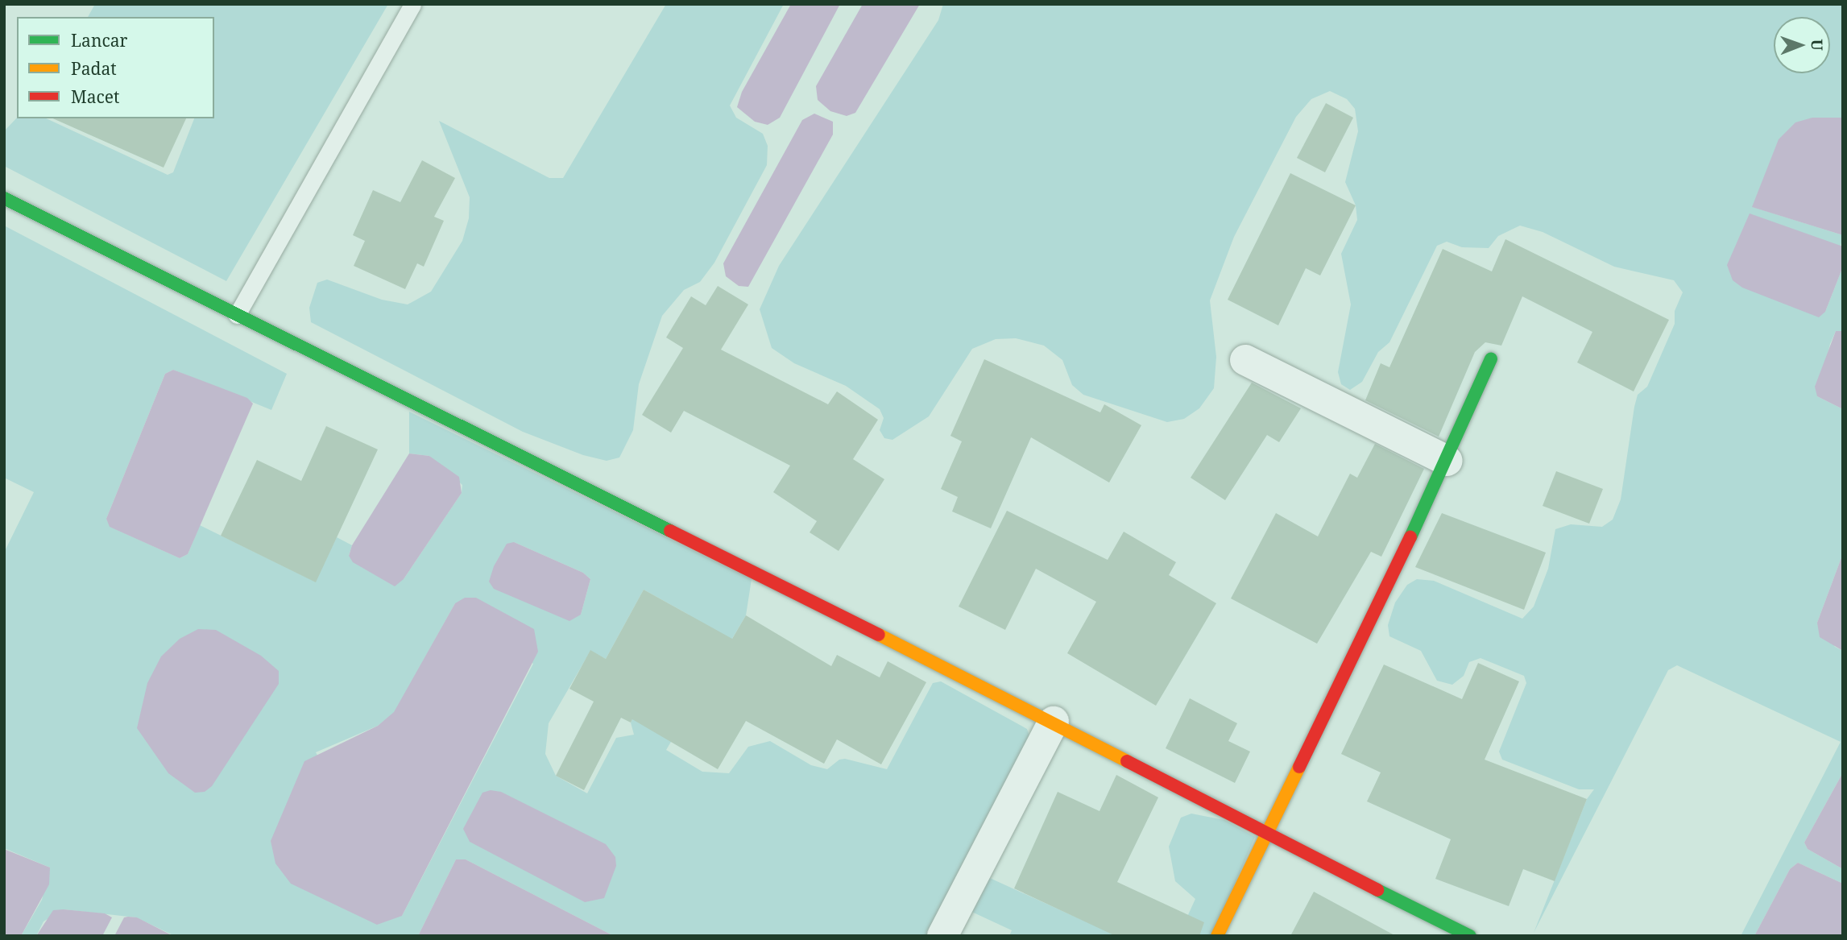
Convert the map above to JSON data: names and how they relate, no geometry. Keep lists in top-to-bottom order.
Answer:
{
  "legend": ["Lancar", "Padat", "Macet"],
  "north": "right"
}
